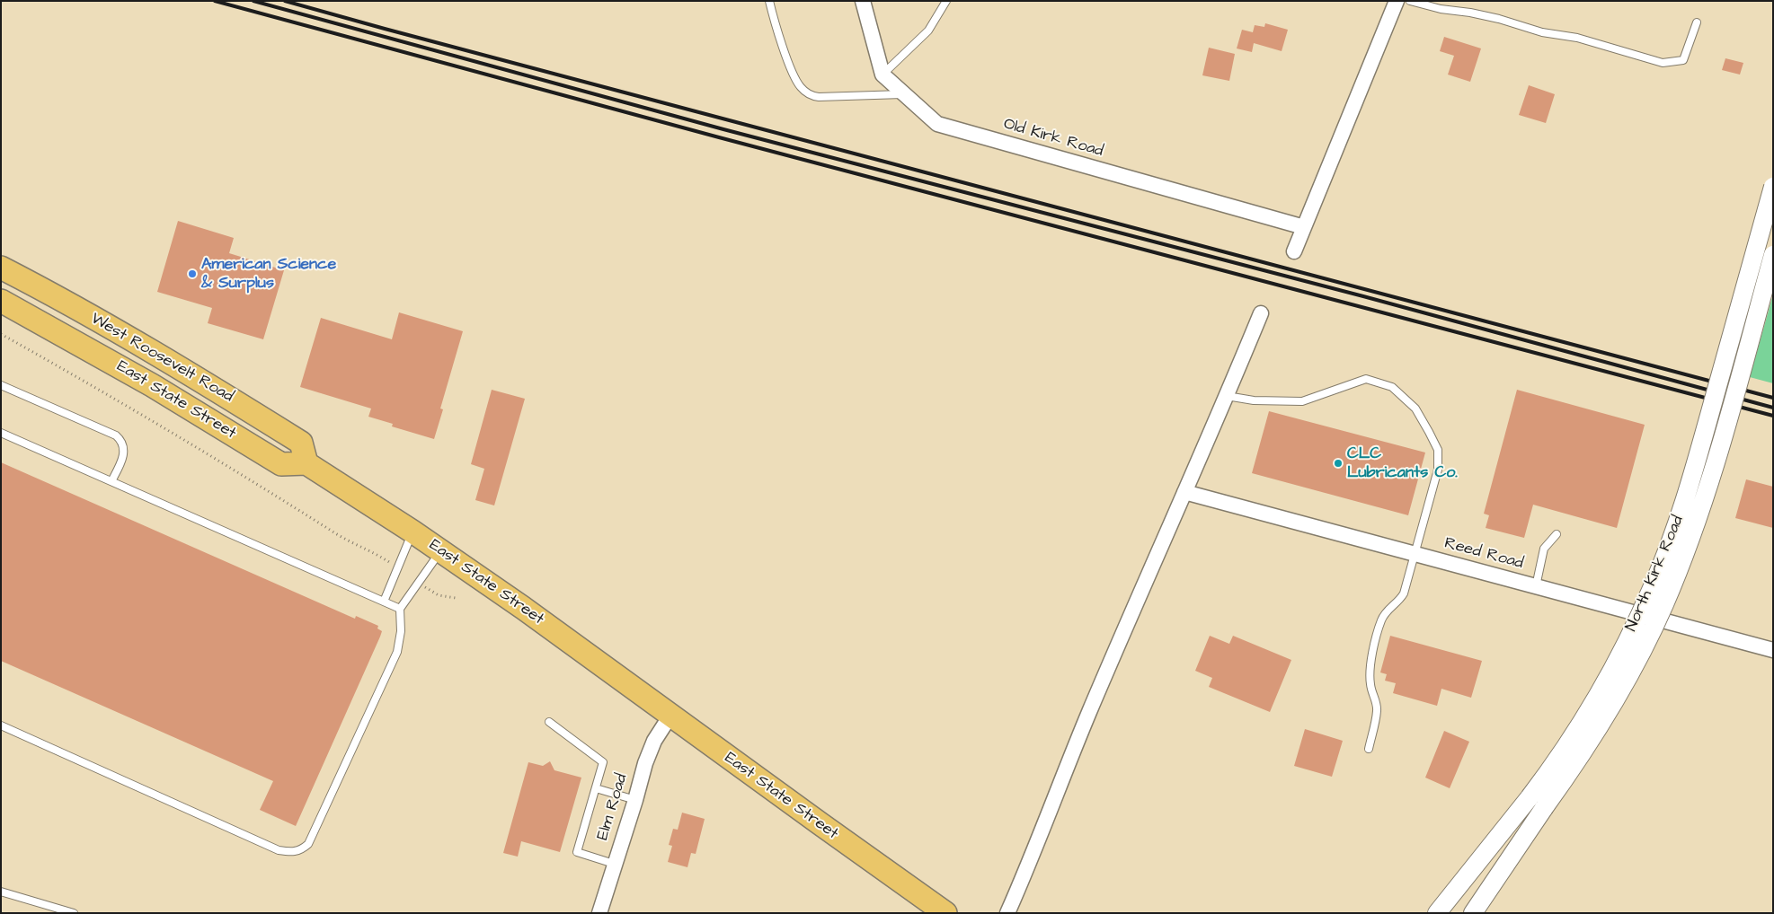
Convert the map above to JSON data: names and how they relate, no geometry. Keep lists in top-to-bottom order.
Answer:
{
  "streets": {
    "main road": ["West Roosevelt Road", "East State Street"],
    "street": [
      "Old Kirk Road",
      "Reed Road",
      "North Kirk Road",
      "Elm Road"
    ]
  },
  "crossings": [
    ["West Roosevelt Road", "East State Street"],
    ["East State Street", "Elm Road"]
  ],
  "places": ["American Science & Surplus", "CLC Lubricants Co."]
}
